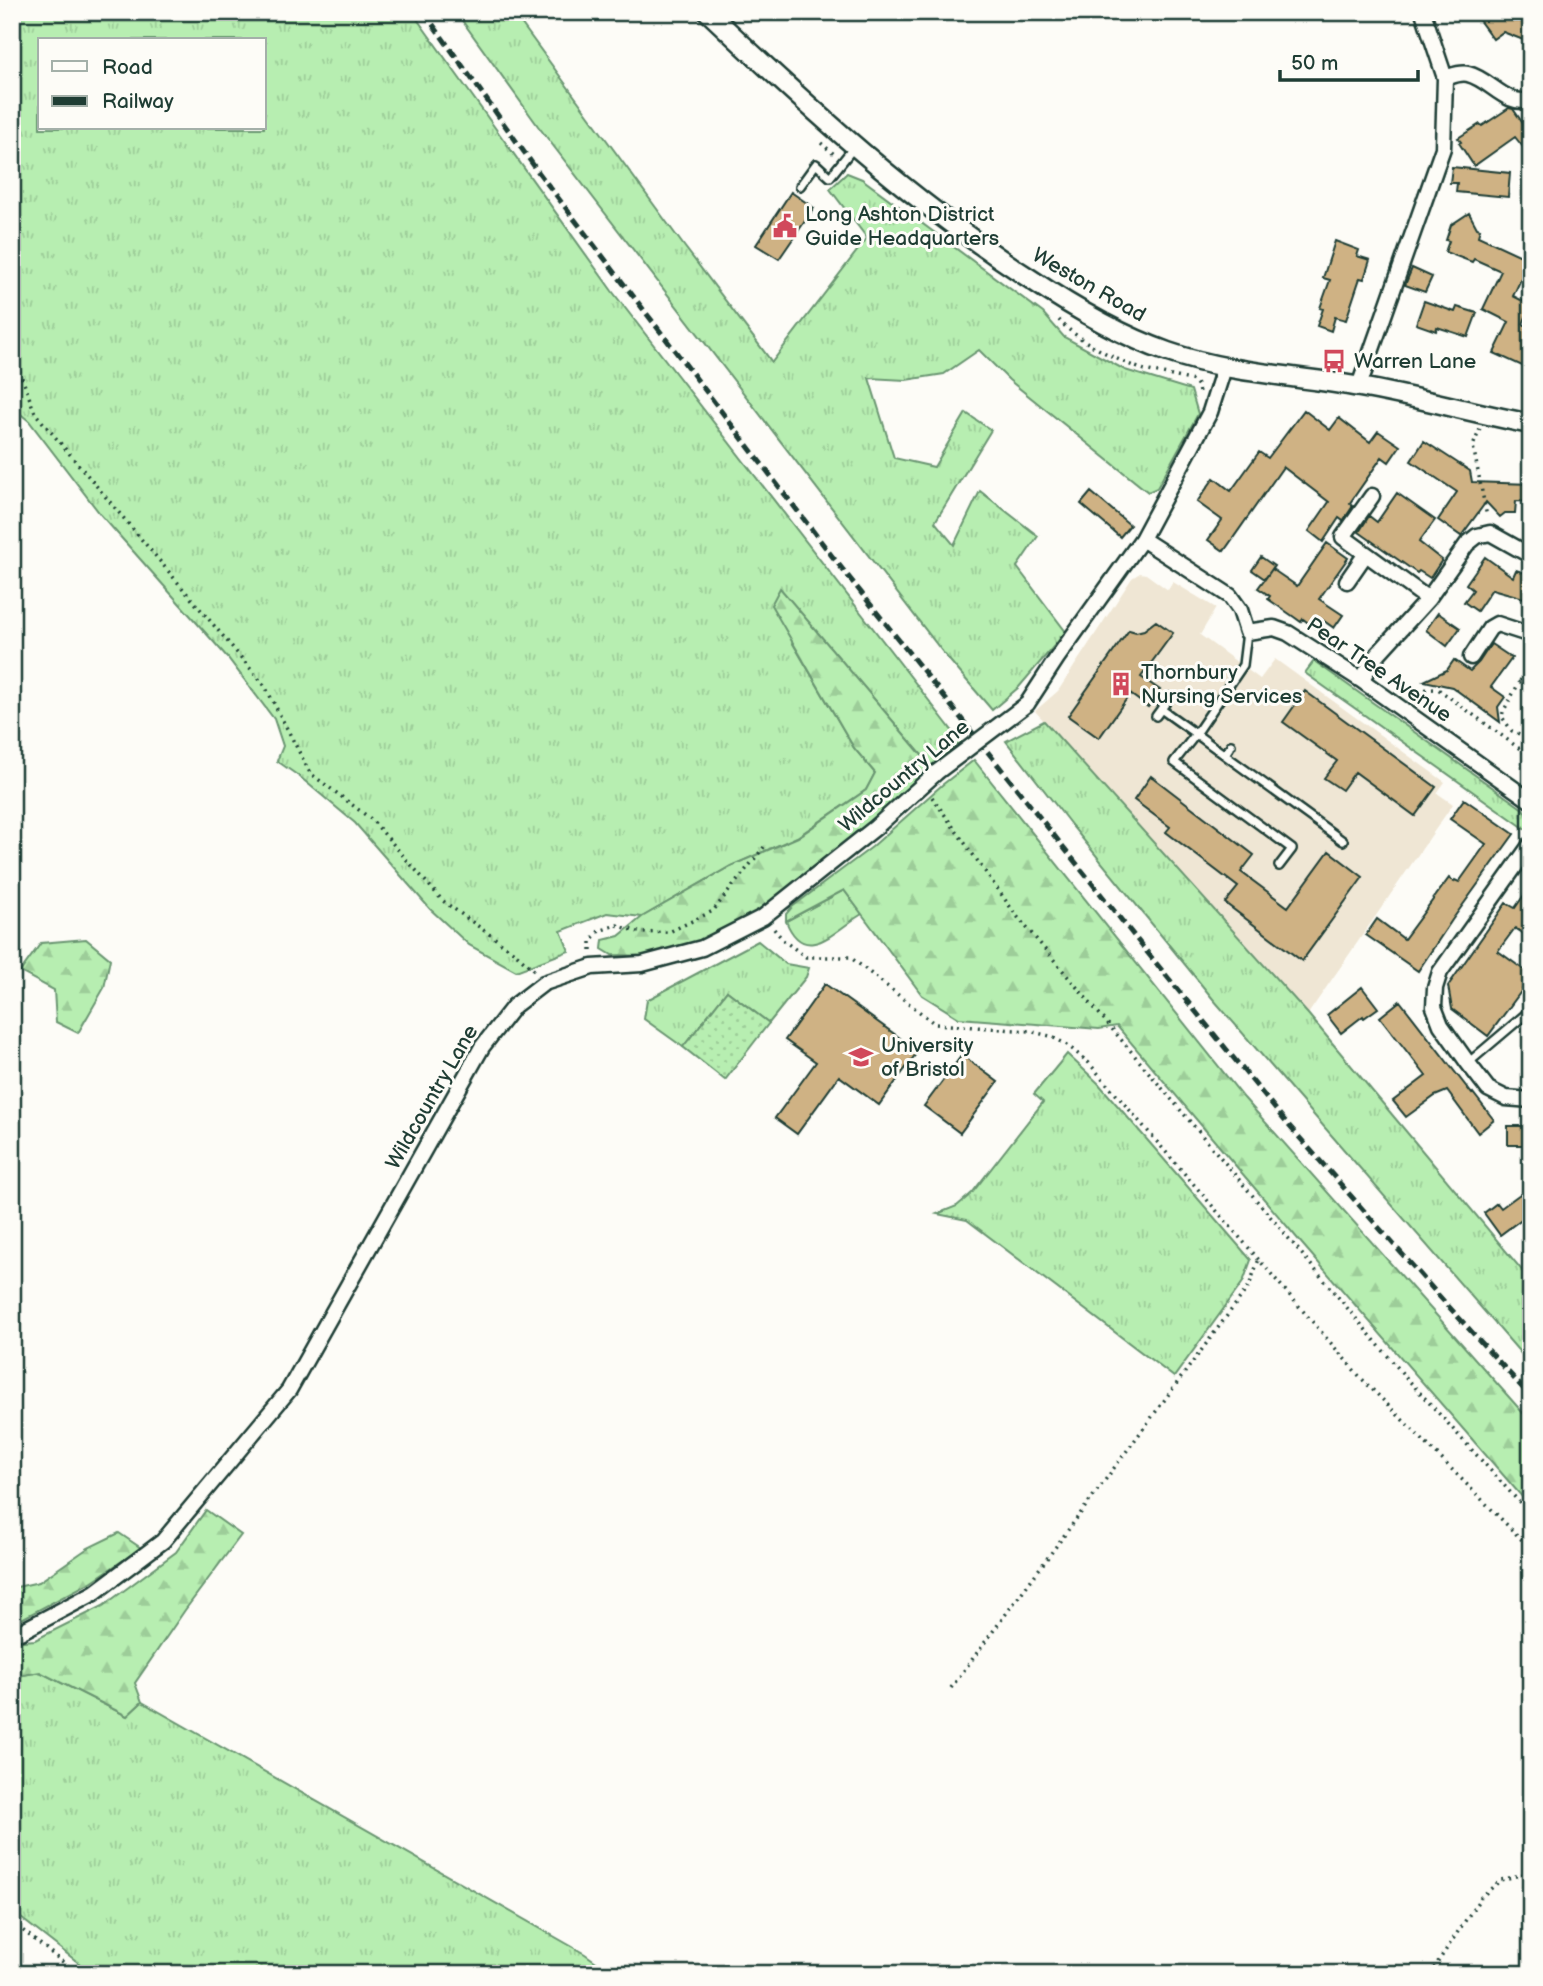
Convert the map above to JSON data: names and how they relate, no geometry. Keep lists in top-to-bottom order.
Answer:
{
  "streets": {
    "street": ["Weston Road", "Pear Tree Avenue", "Wildcountry Lane"]
  },
  "crossings": [
    ["Weston Road", "Wildcountry Lane"]
  ],
  "places": {
    "public building": ["Long Ashton District Guide Headquarters"],
    "bus stop": ["Warren Lane"],
    "building": ["Thornbury Nursing Services"],
    "school or university": ["University of Bristol"]
  },
  "legend": ["Road", "Railway"],
  "scale_bar": "50 m"
}
